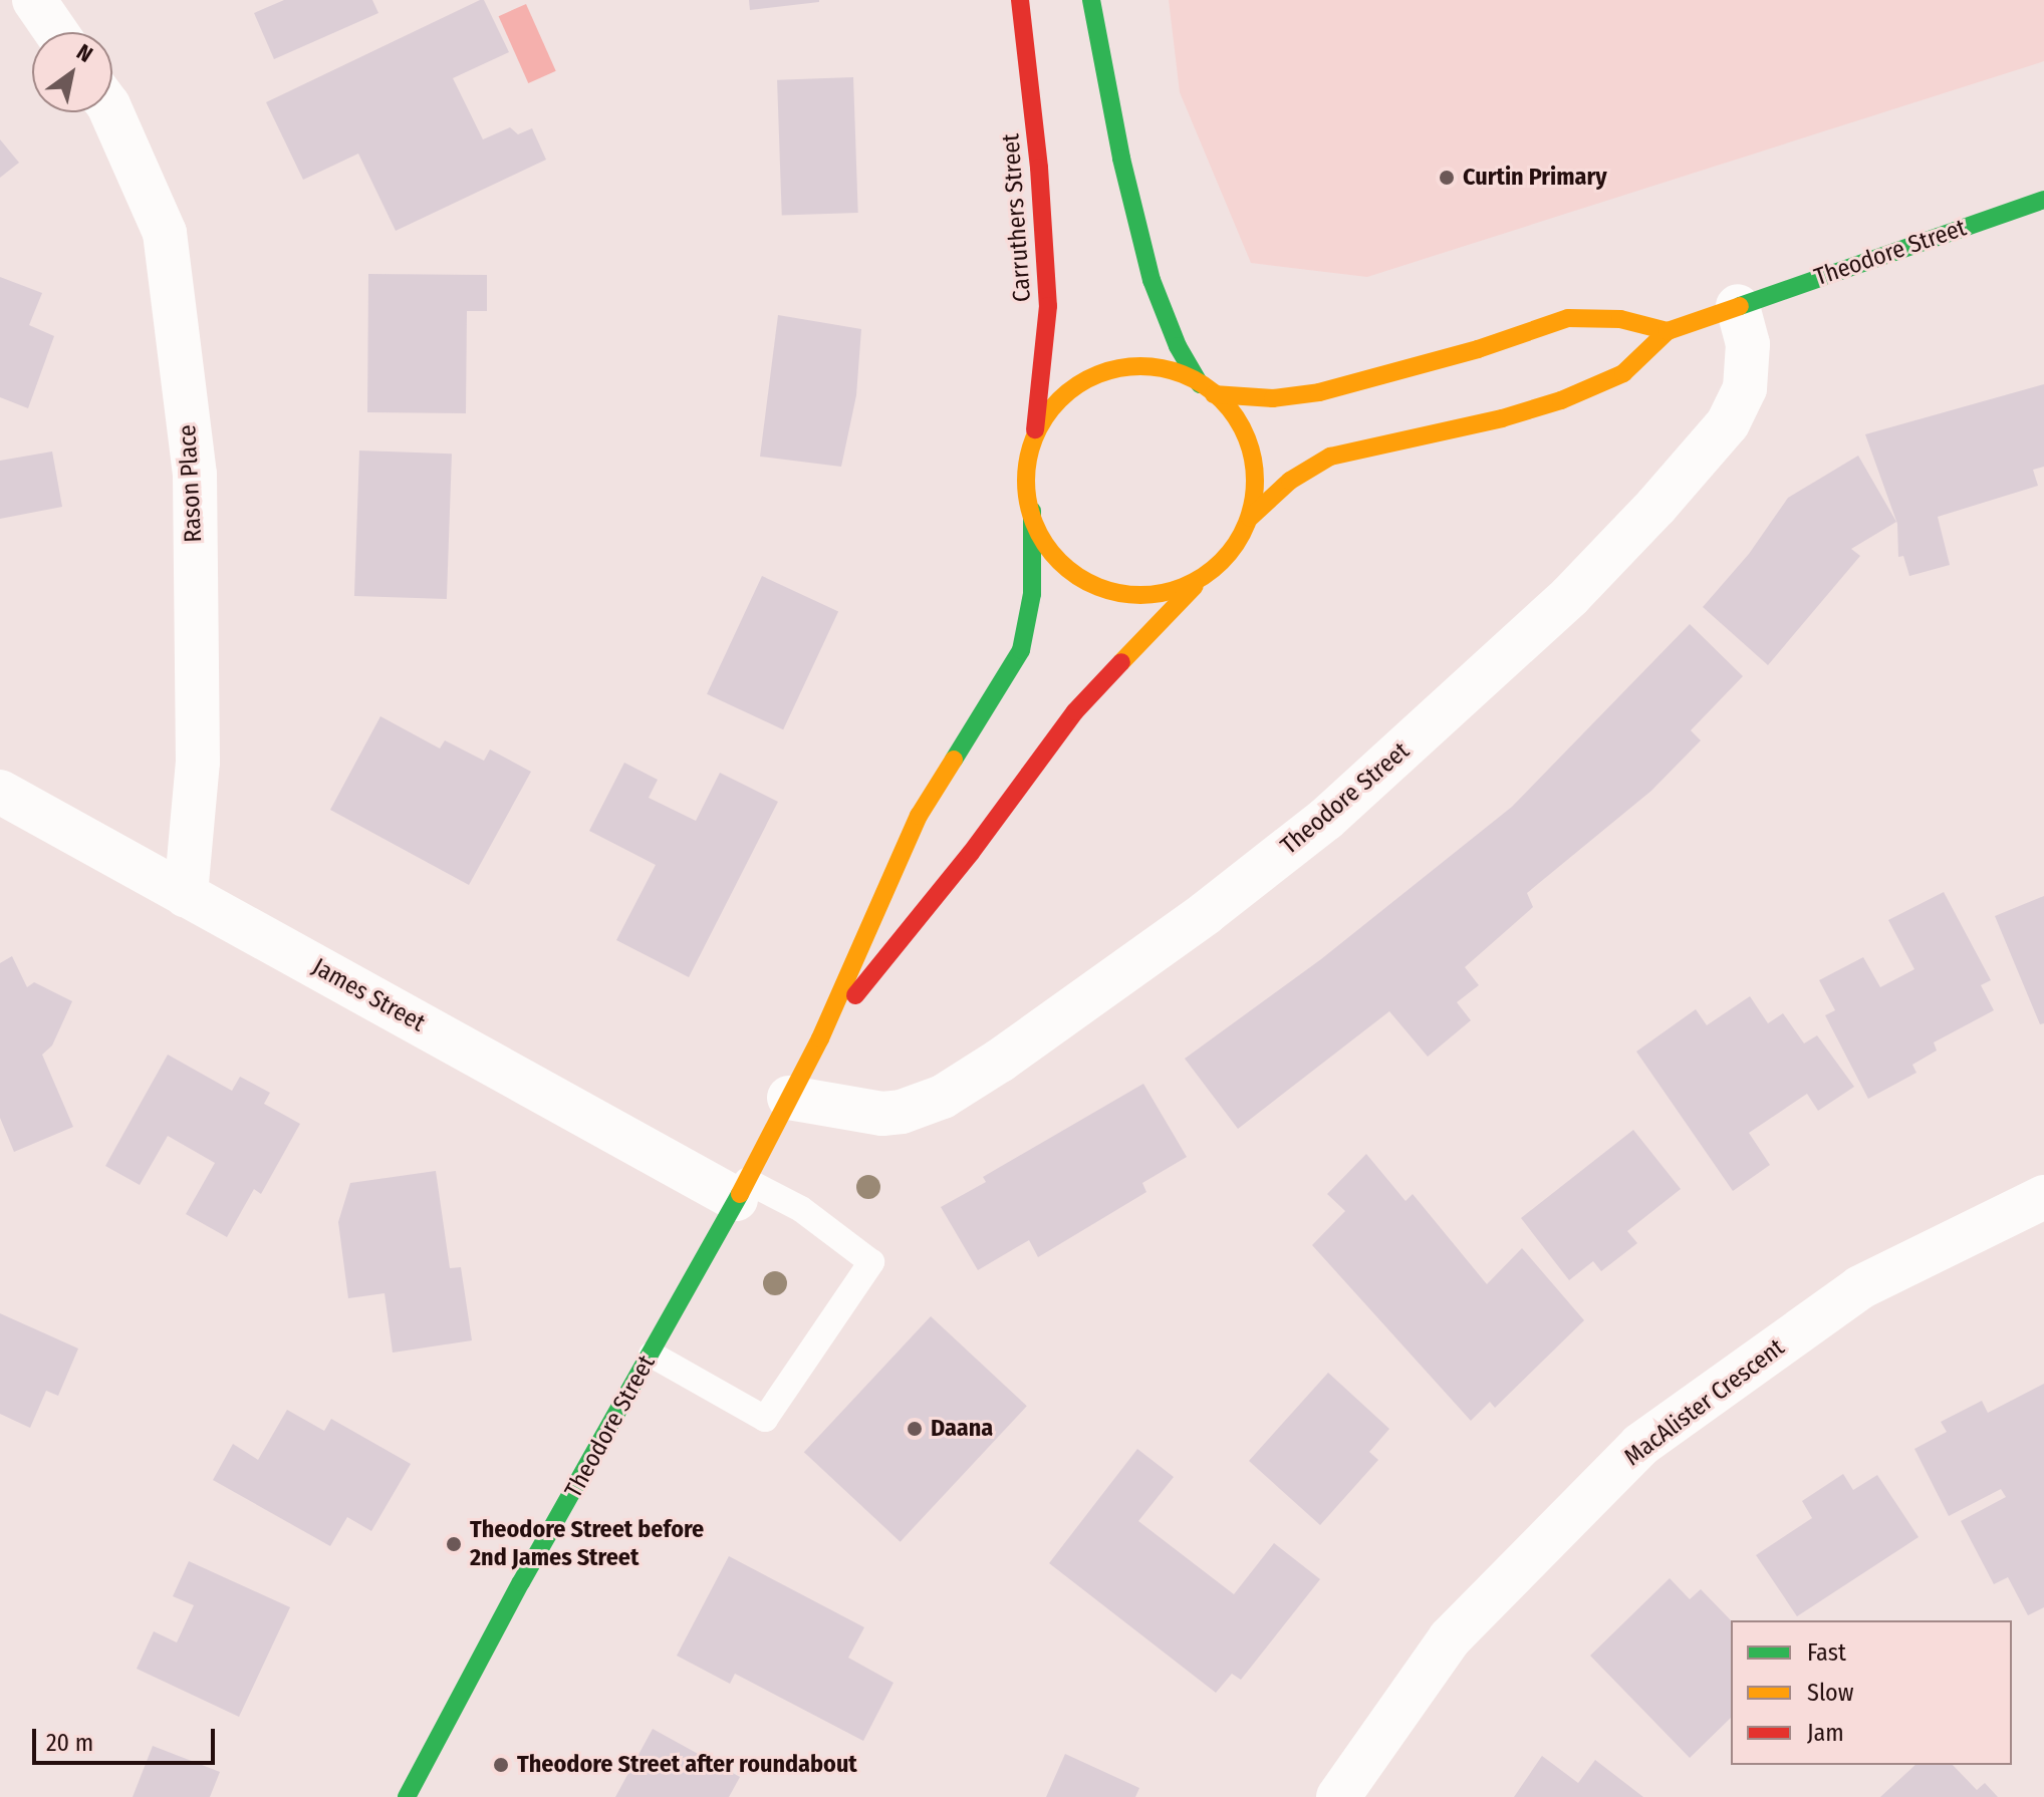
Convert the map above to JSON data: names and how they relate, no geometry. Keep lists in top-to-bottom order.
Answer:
{
  "streets": {
    "main road": ["Carruthers Street", "Theodore Street"],
    "street": ["Rason Place", "James Street", "MacAlister Crescent"]
  },
  "crossings": [
    ["Carruthers Street", "Theodore Street"],
    ["Theodore Street", "James Street"],
    ["Rason Place", "James Street"]
  ],
  "places": [
    "Curtin Primary",
    "Daana",
    "Theodore Street before 2nd James Street",
    "Theodore Street after roundabout"
  ],
  "legend": ["Fast", "Slow", "Jam"],
  "scale_bar": "20 m",
  "north": "top right"
}
